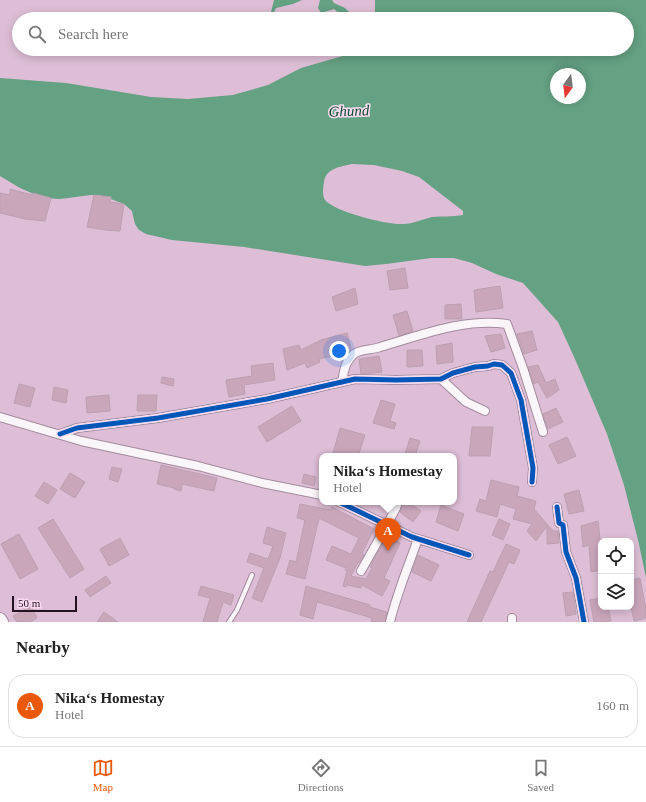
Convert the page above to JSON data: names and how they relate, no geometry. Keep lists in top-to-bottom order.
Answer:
{
  "water": ["Ghund"],
  "scale_bar": "50 m",
  "north": "bottom",
  "page": {
    "search": "Search here",
    "popup": ["Nika‘s Homestay", "Hotel"],
    "pins": "A",
    "scale": "50 m",
    "heading": "Nearby",
    "list": [
      {
        "mark": "A",
        "name": "Nika‘s Homestay",
        "note": "Hotel",
        "value": "160 m"
      }
    ],
    "nav": ["Map", "Directions", "Saved"]
  }
}
